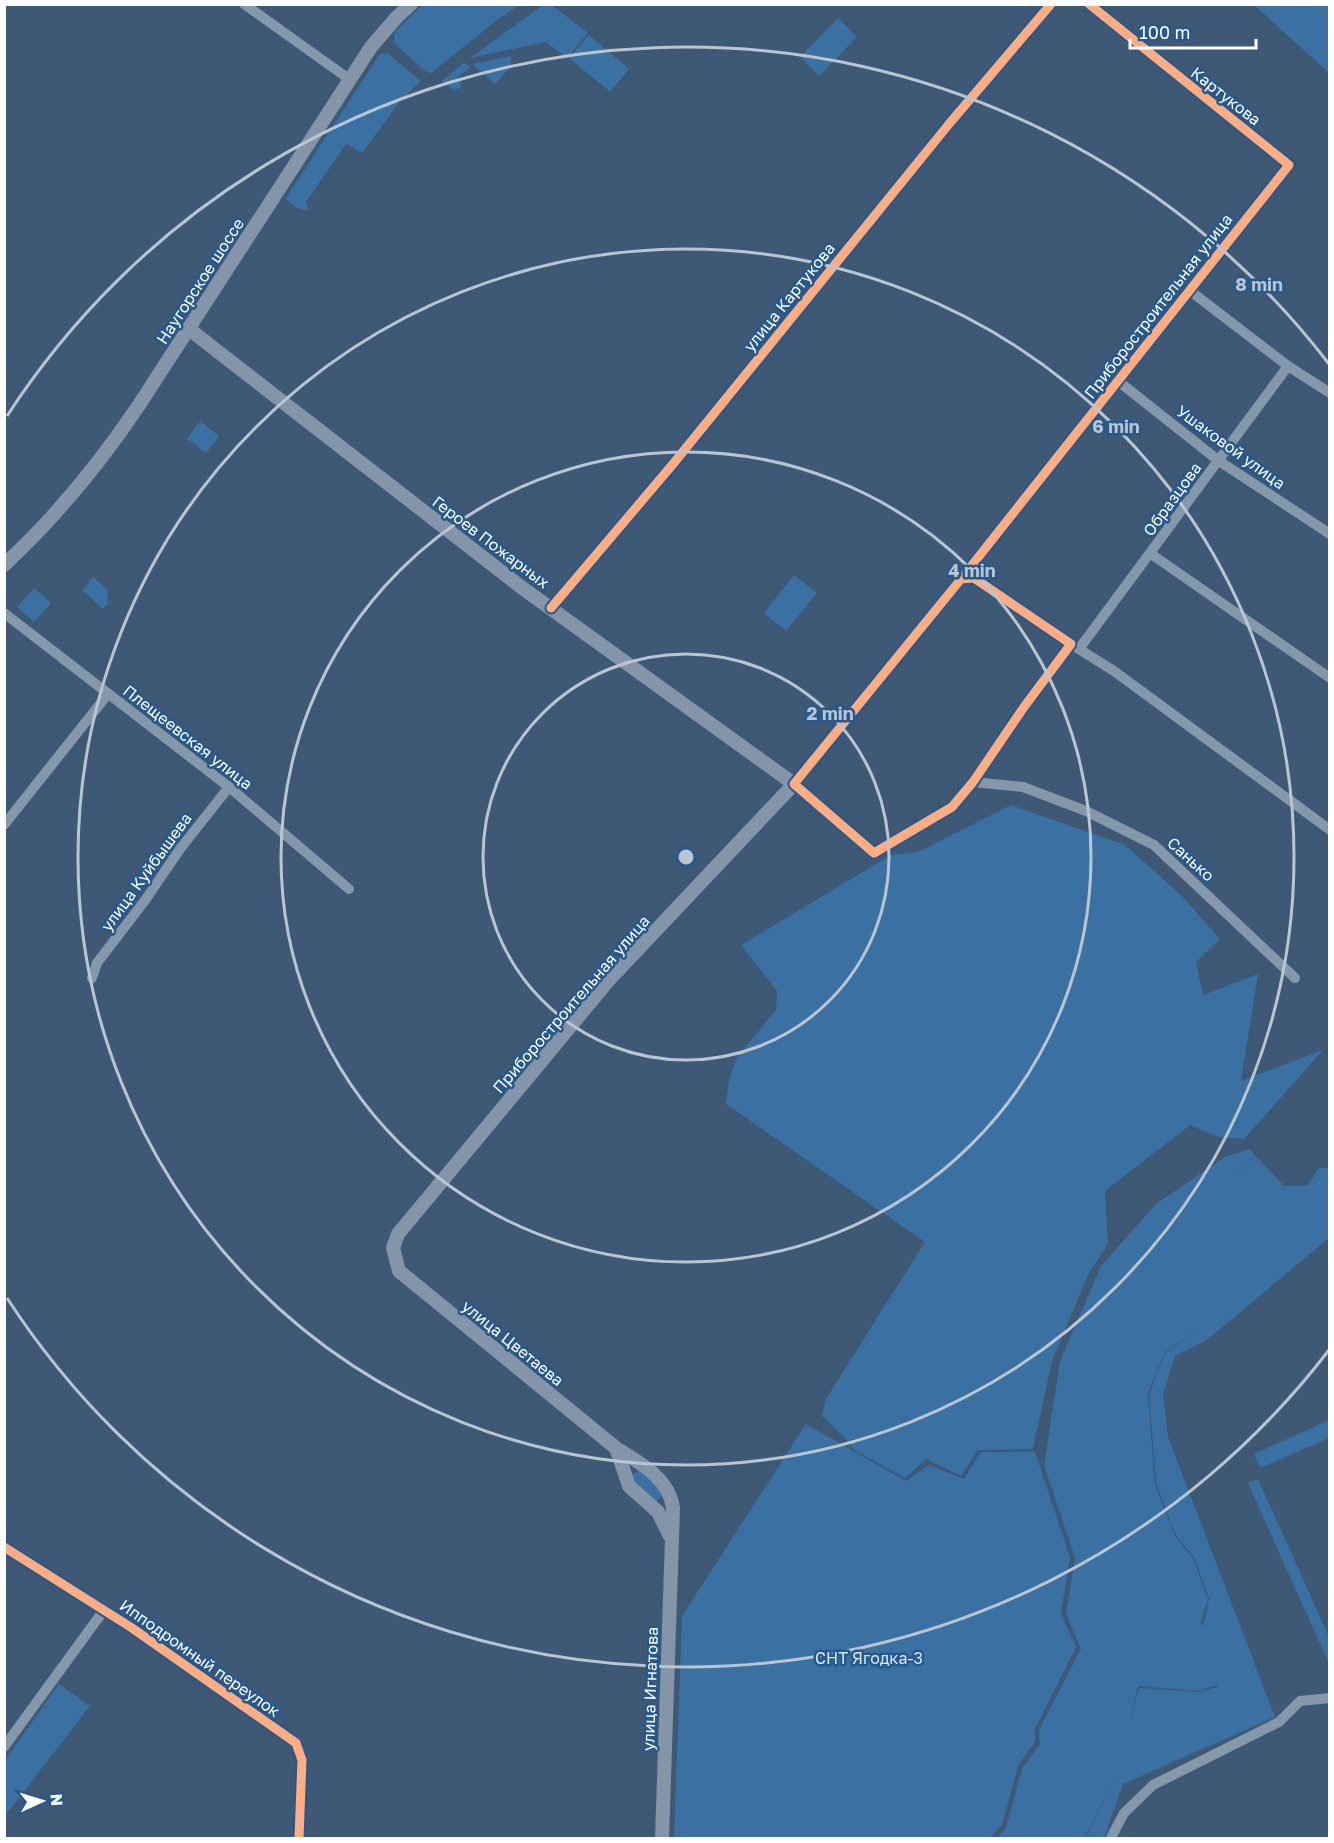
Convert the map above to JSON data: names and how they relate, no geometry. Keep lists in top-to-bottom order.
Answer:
{
  "streets": {
    "main road": [
      "Наугорское шоссе",
      "Приборостроительная улица",
      "Героев Пожарных",
      "улица Цветаева",
      "улица Игнатова"
    ],
    "street": [
      "Картукова",
      "улица Картукова",
      "Ушаковой улица",
      "Образцова",
      "Плещеевская улица",
      "Санько",
      "улица Куйбышева",
      "Ипподромный переулок"
    ]
  },
  "crossings": [
    ["Картукова", "Приборостроительная улица"],
    ["Наугорское шоссе", "Героев Пожарных"],
    ["улица Картукова", "Героев Пожарных"],
    ["Приборостроительная улица", "Ушаковой улица"],
    ["Приборостроительная улица", "Героев Пожарных"],
    ["Приборостроительная улица", "улица Цветаева"],
    ["Ушаковой улица", "Образцова"],
    ["Плещеевская улица", "улица Куйбышева"],
    ["улица Цветаева", "улица Игнатова"]
  ],
  "parks": ["СНТ Ягодка-3"],
  "scale_bar": "100 m",
  "north": "right",
  "rings": [
    "8 min",
    "6 min",
    "4 min",
    "2 min"
  ]
}
